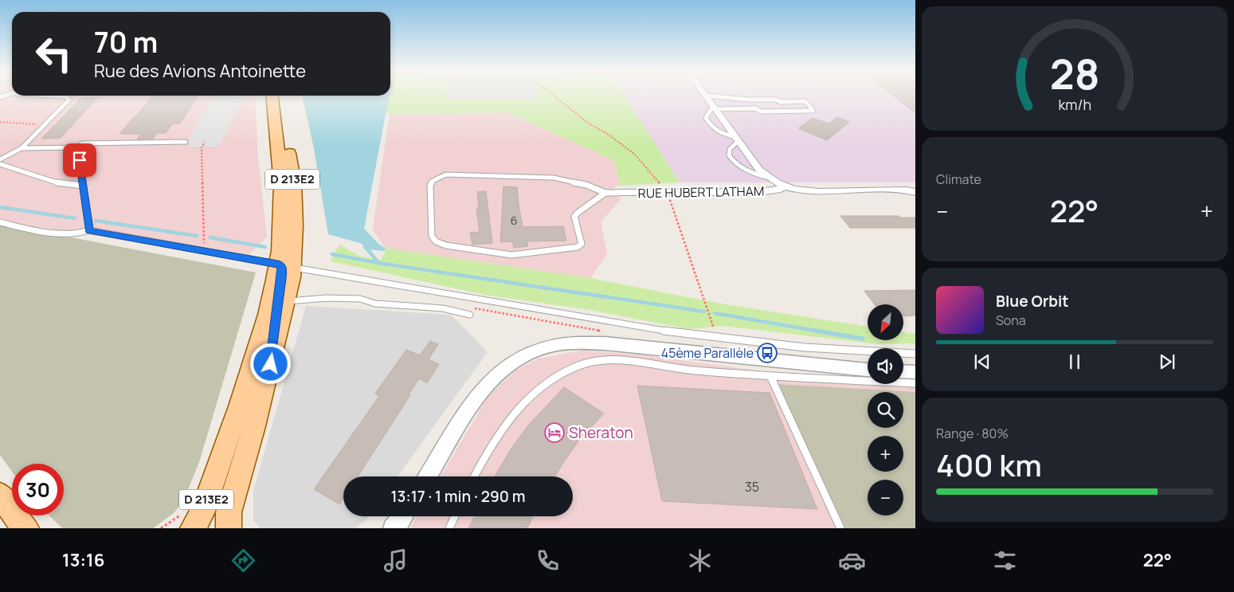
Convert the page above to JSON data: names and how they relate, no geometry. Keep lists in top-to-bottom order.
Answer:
{
  "streets": {
    "main road": ["D 213E2"],
    "street": ["RUE HUBERT LATHAM"]
  },
  "places": {
    "bus stop": ["45ème Parallèle"],
    "hotel": ["Sheraton"]
  },
  "house_numbers": ["6", "35"],
  "north": "bottom left",
  "page": {
    "turn": ["70 m", "Rue des Avions Antoinette"],
    "tile": [
      "Climate",
      ["Range · 80%", "400 km"]
    ],
    "heat": ["−", "22°", "+"],
    "song": ["Blue Orbit", "Sona"],
    "map_buttons": ["+", "−"],
    "limit": "30",
    "trip": "13:17 · 1 min · 290 m",
    "tabs": ["13:16", "22°"],
    "gauge": ["28", "km/h"]
  }
}
